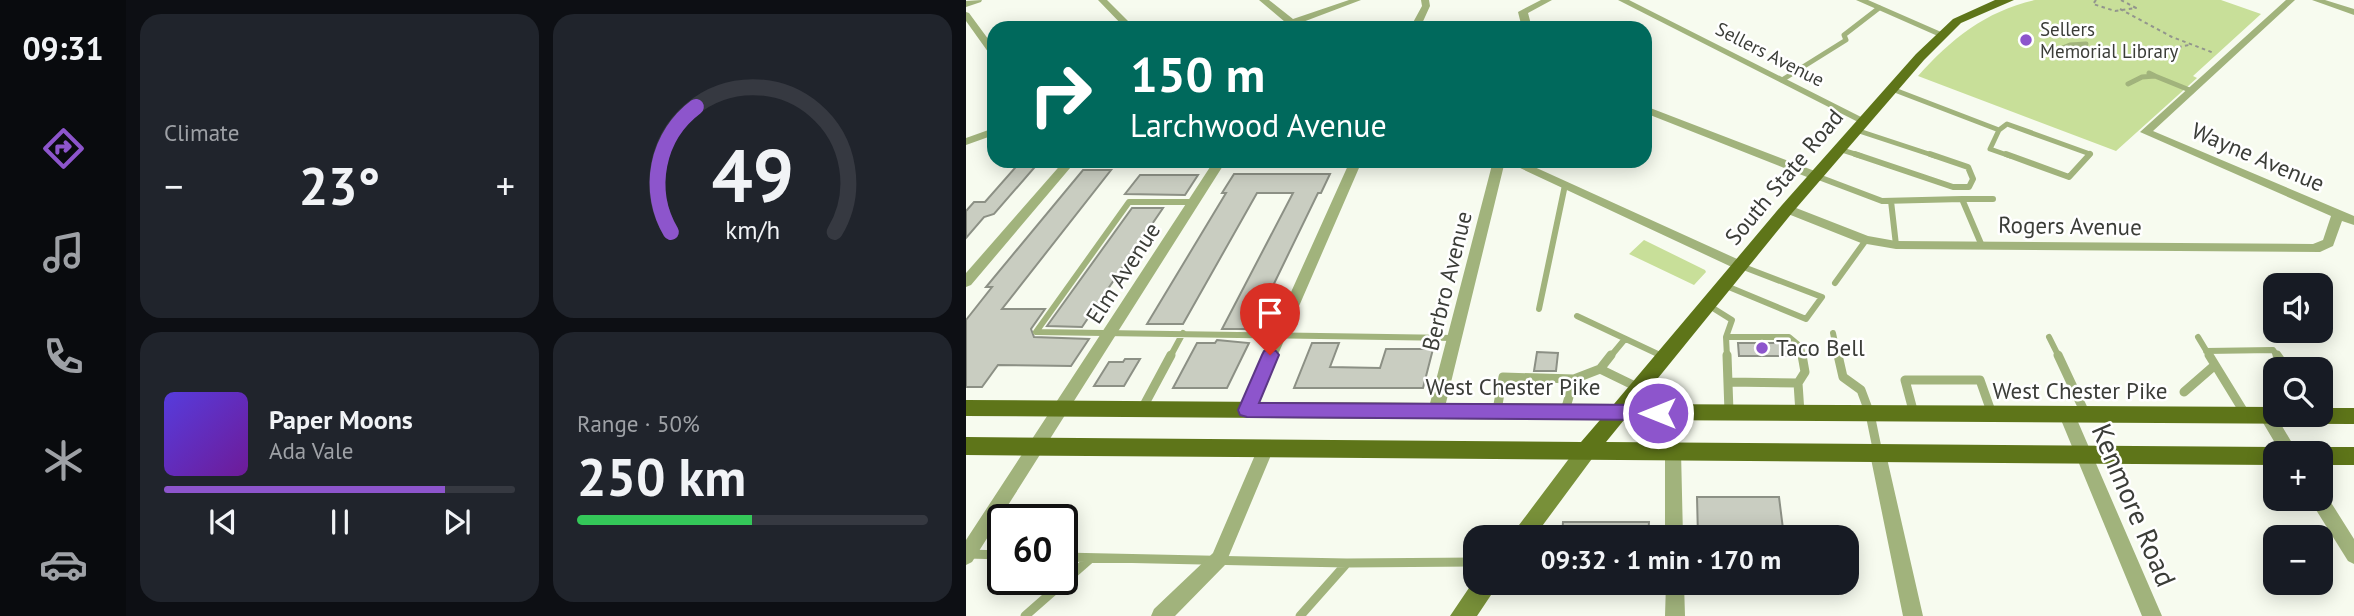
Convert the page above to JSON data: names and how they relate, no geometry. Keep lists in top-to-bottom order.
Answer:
{
  "streets": {
    "main road": ["South State Road", "West Chester Pike"],
    "street": [
      "Sellers Avenue",
      "Wayne Avenue",
      "Rogers Avenue",
      "Elm Avenue",
      "Berbro Avenue",
      "Kenmore Road"
    ]
  },
  "crossings": [
    ["Sellers Avenue", "South State Road"],
    ["Wayne Avenue", "Rogers Avenue"],
    ["South State Road", "Rogers Avenue"],
    ["South State Road", "West Chester Pike"],
    ["Elm Avenue", "West Chester Pike"],
    ["Berbro Avenue", "West Chester Pike"],
    ["West Chester Pike", "Kenmore Road"]
  ],
  "places": ["Sellers Memorial Library", "Taco Bell"],
  "page": {
    "tabs": "09:31",
    "tile": [
      "Climate",
      ["Range · 50%", "250 km"]
    ],
    "turn": ["150 m", "Larchwood Avenue"],
    "heat": ["−", "23°", "+"],
    "map_buttons": ["+", "−"],
    "song": ["Paper Moons", "Ada Vale"],
    "limit": "60",
    "trip": "09:32 · 1 min · 170 m",
    "gauge": ["49", "km/h"]
  }
}
